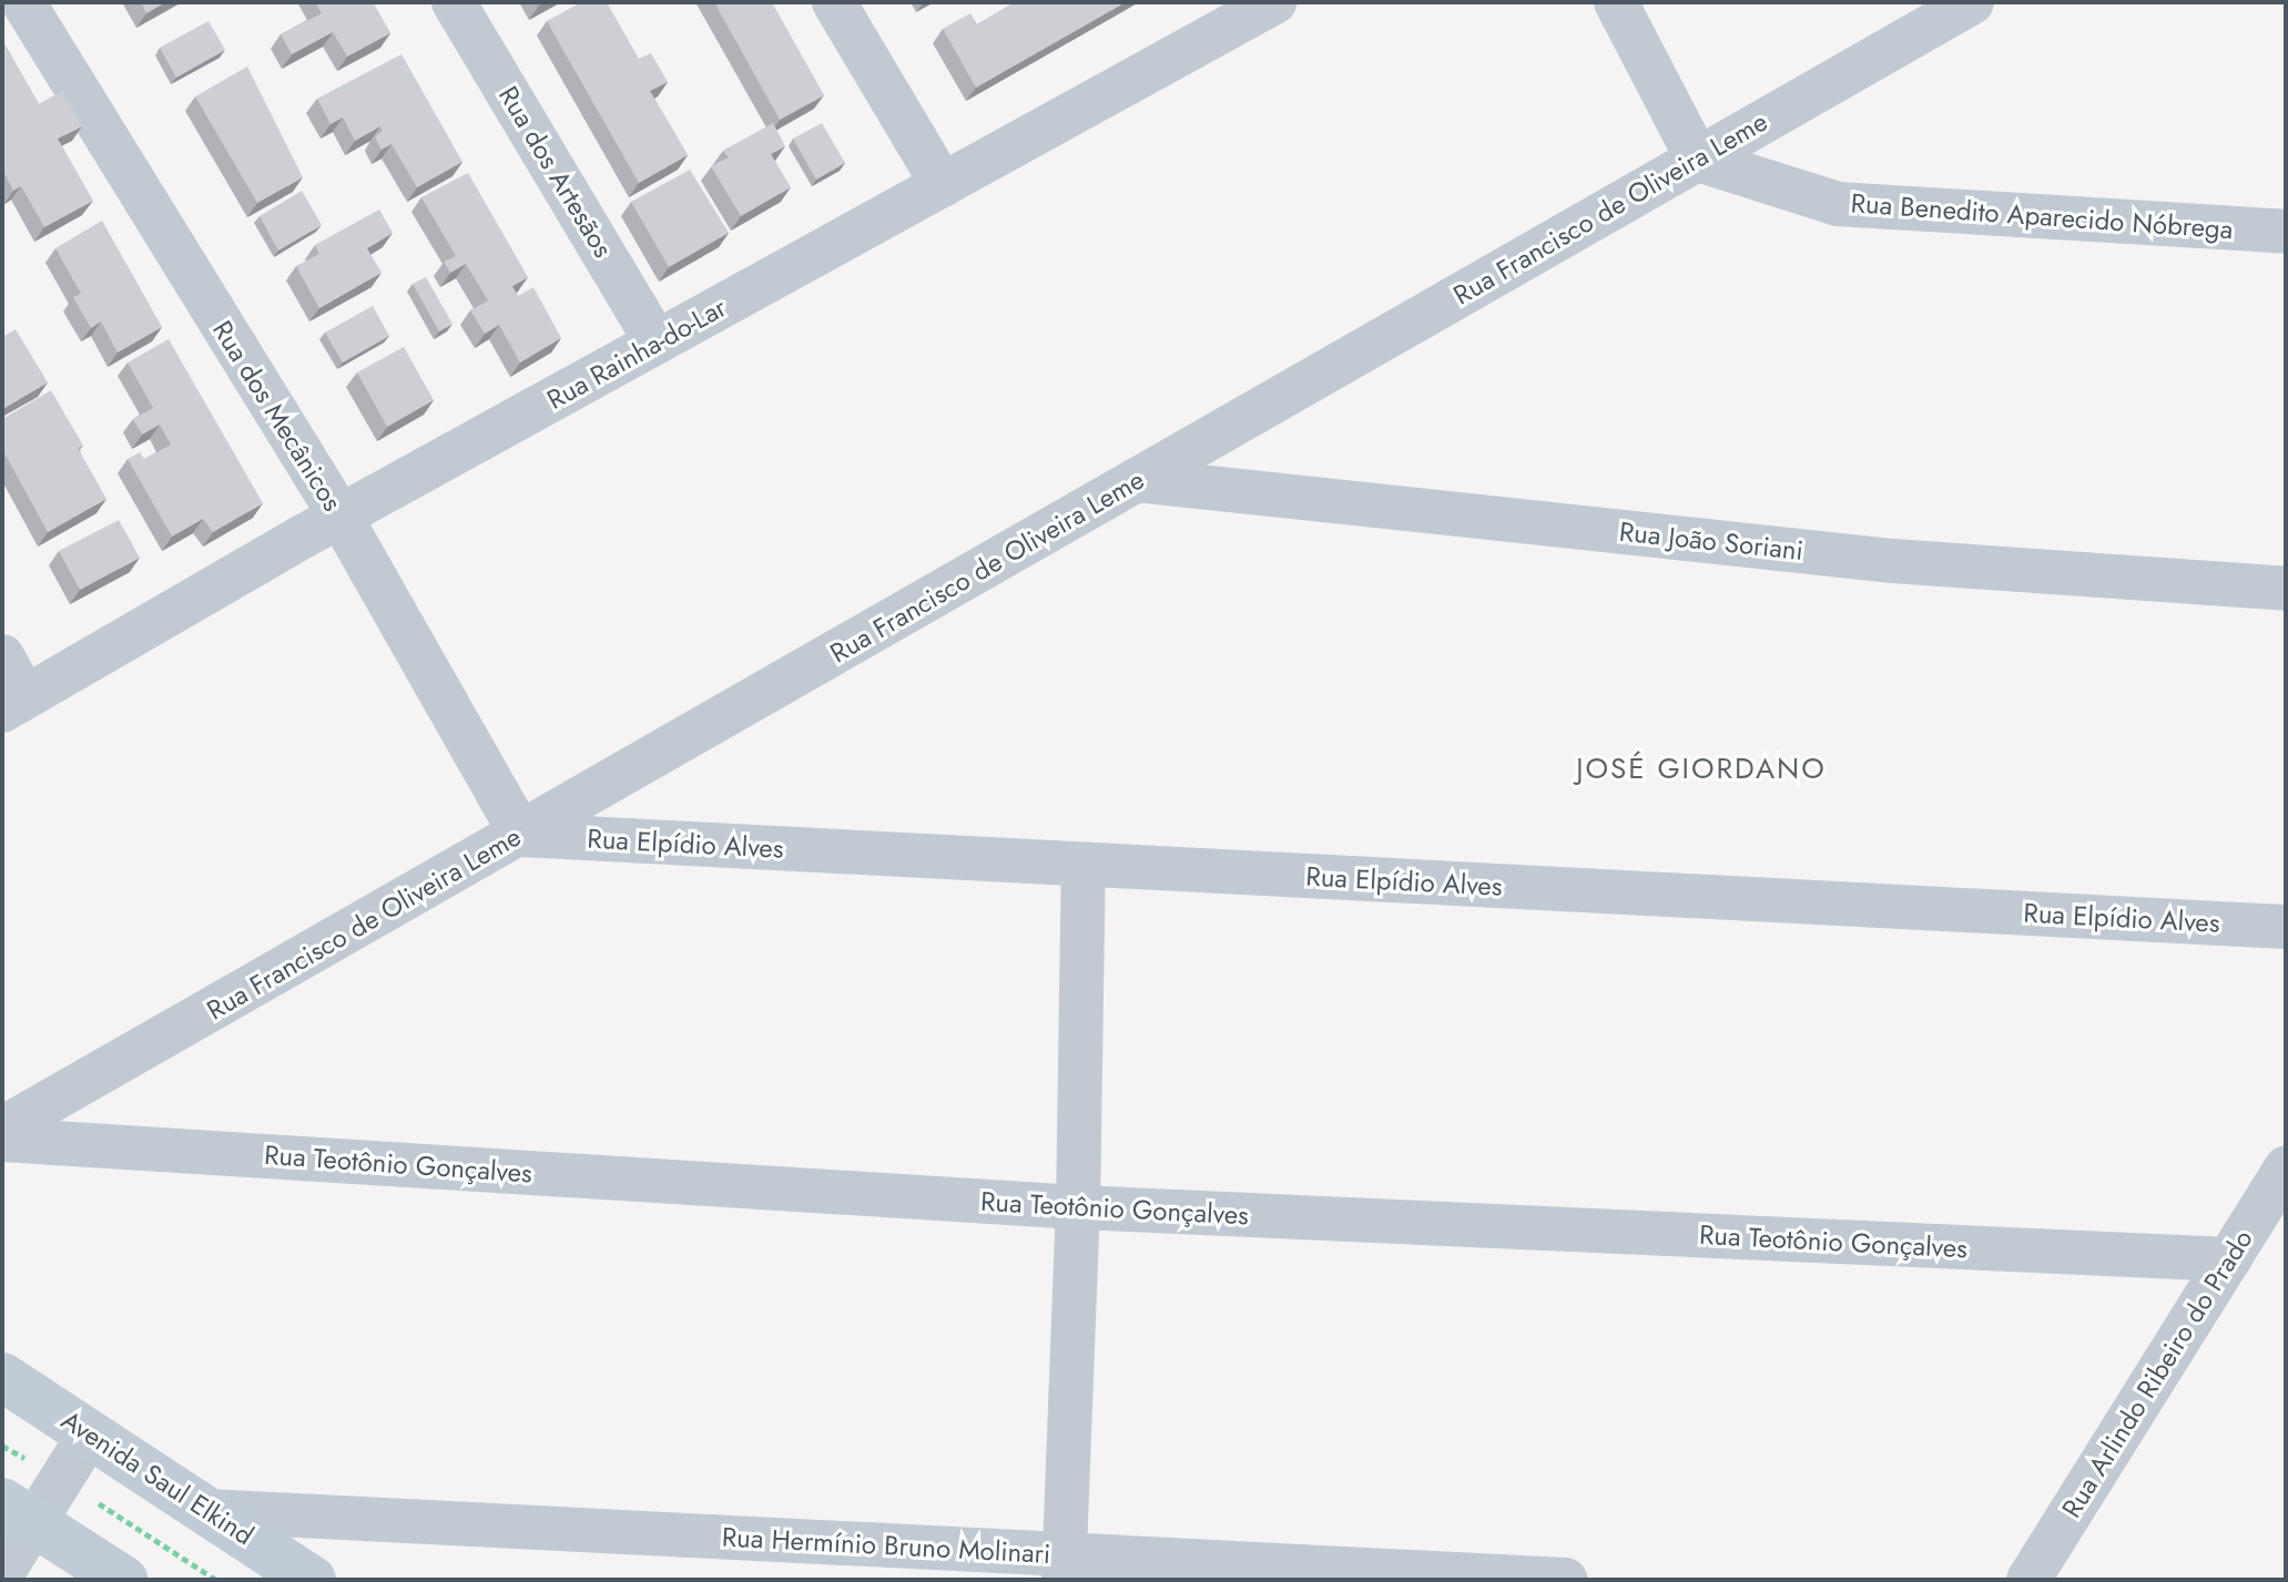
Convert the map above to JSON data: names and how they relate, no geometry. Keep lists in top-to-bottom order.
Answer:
{
  "streets": {
    "main road": ["Avenida Saul Elkind"],
    "street": [
      "Rua dos Artesãos",
      "Rua Francisco de Oliveira Leme",
      "Rua Benedito Aparecido Nóbrega",
      "Rua Rainha-do-Lar",
      "Rua dos Mecânicos",
      "Rua João Soriani",
      "Rua Elpídio Alves",
      "Rua Teotônio Gonçalves",
      "Rua Arlindo Ribeiro do Prado",
      "Rua Hermínio Bruno Molinari"
    ]
  },
  "crossings": [
    ["Rua dos Artesãos", "Rua Rainha-do-Lar"],
    ["Rua Francisco de Oliveira Leme", "Rua Benedito Aparecido Nóbrega"],
    ["Rua Francisco de Oliveira Leme", "Rua dos Mecânicos"],
    ["Rua Francisco de Oliveira Leme", "Rua João Soriani"],
    ["Rua Francisco de Oliveira Leme", "Rua Elpídio Alves"],
    ["Rua Rainha-do-Lar", "Rua dos Mecânicos"],
    ["Rua dos Mecânicos", "Rua Elpídio Alves"],
    ["Rua Teotônio Gonçalves", "Rua Arlindo Ribeiro do Prado"],
    ["Avenida Saul Elkind", "Rua Hermínio Bruno Molinari"]
  ],
  "districts": ["JOSÉ GIORDANO"]
}
